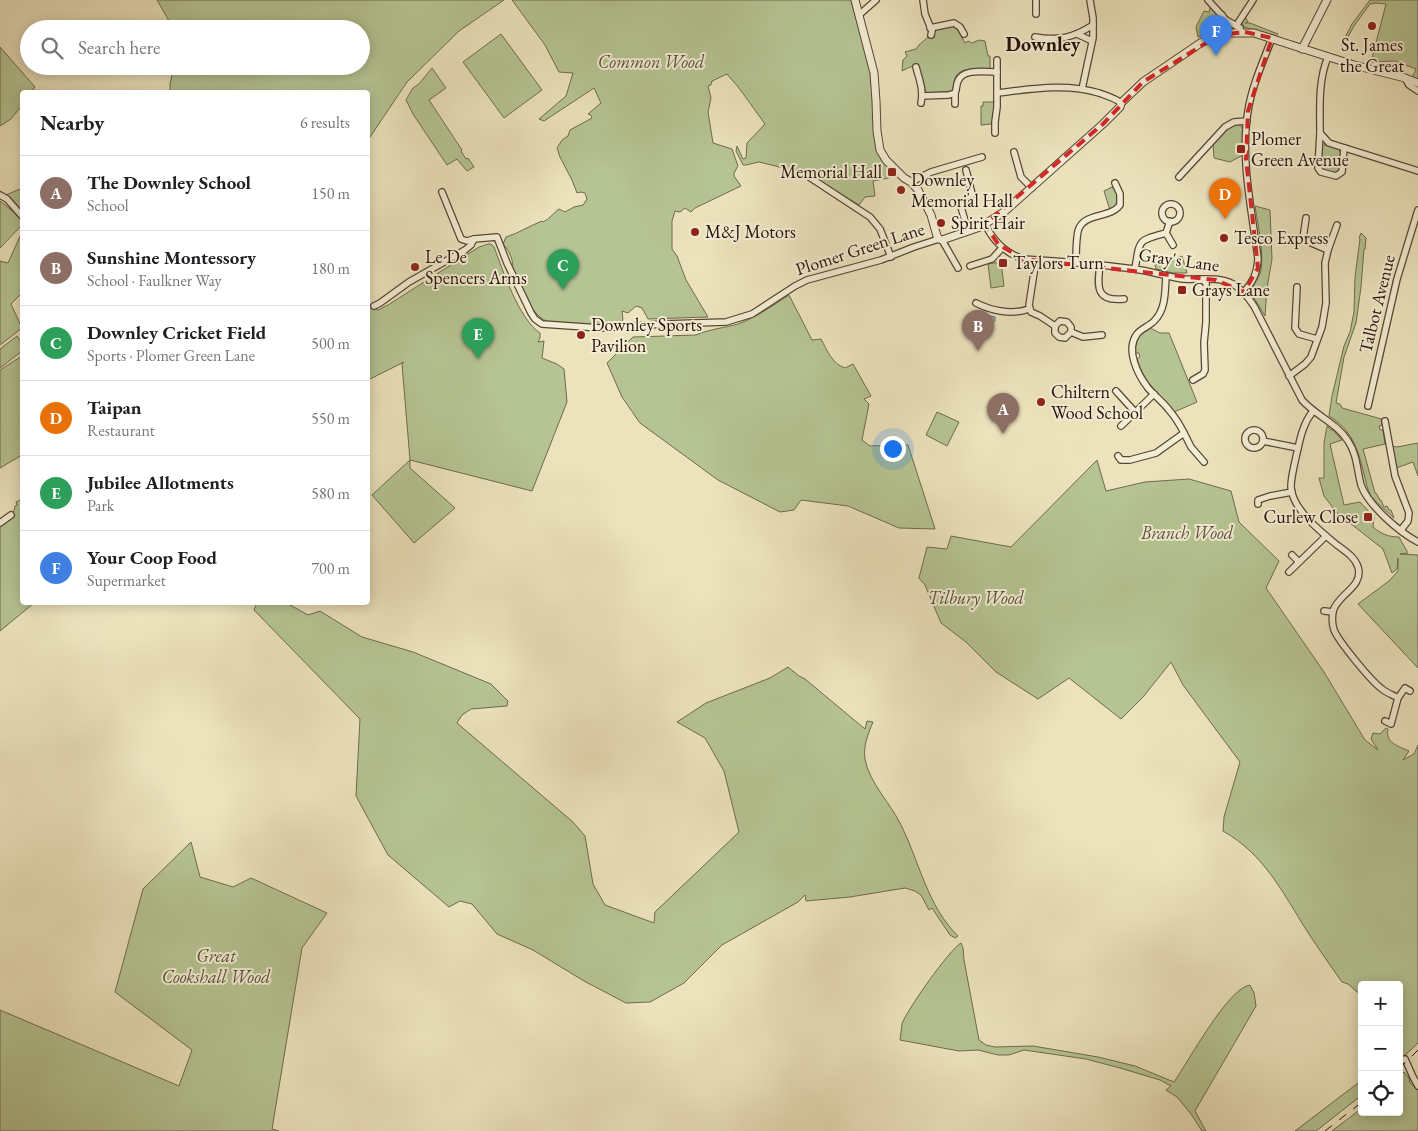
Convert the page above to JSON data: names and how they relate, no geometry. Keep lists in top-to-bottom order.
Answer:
{
  "streets": {
    "street": ["Plomer Green Lane", "Gray's Lane", "Talbot Avenue"]
  },
  "crossings": [
    ["Plomer Green Lane", "Gray's Lane"]
  ],
  "districts": ["Downley"],
  "parks": [
    "Common Wood",
    "Branch Wood",
    "Tilbury Wood",
    "Great Cookshall Wood"
  ],
  "places": {
    "other": [
      "St. James the Great",
      "Downley Memorial Hall",
      "Spirit Hair",
      "M&J Motors",
      "Tesco Express",
      "Le De Spencers Arms",
      "Downley Sports Pavilion",
      "Chiltern Wood School"
    ],
    "transit": [
      "Plomer Green Avenue",
      "Memorial Hall",
      "Taylors Turn",
      "Grays Lane",
      "Curlew Close"
    ]
  },
  "page": {
    "pins": [
      "F",
      "D",
      "C",
      "B",
      "E",
      "A"
    ],
    "search": "Search here",
    "heading": ["Nearby", "6 results"],
    "list": [
      {
        "mark": "A",
        "name": "The Downley School",
        "note": "School",
        "value": "150 m"
      },
      {
        "mark": "B",
        "name": "Sunshine Montessory",
        "note": "School · Faulkner Way",
        "value": "180 m"
      },
      {
        "mark": "C",
        "name": "Downley Cricket Field",
        "note": "Sports · Plomer Green Lane",
        "value": "500 m"
      },
      {
        "mark": "D",
        "name": "Taipan",
        "note": "Restaurant",
        "value": "550 m"
      },
      {
        "mark": "E",
        "name": "Jubilee Allotments",
        "note": "Park",
        "value": "580 m"
      },
      {
        "mark": "F",
        "name": "Your Coop Food",
        "note": "Supermarket",
        "value": "700 m"
      }
    ],
    "map_buttons": ["+", "−"]
  }
}
